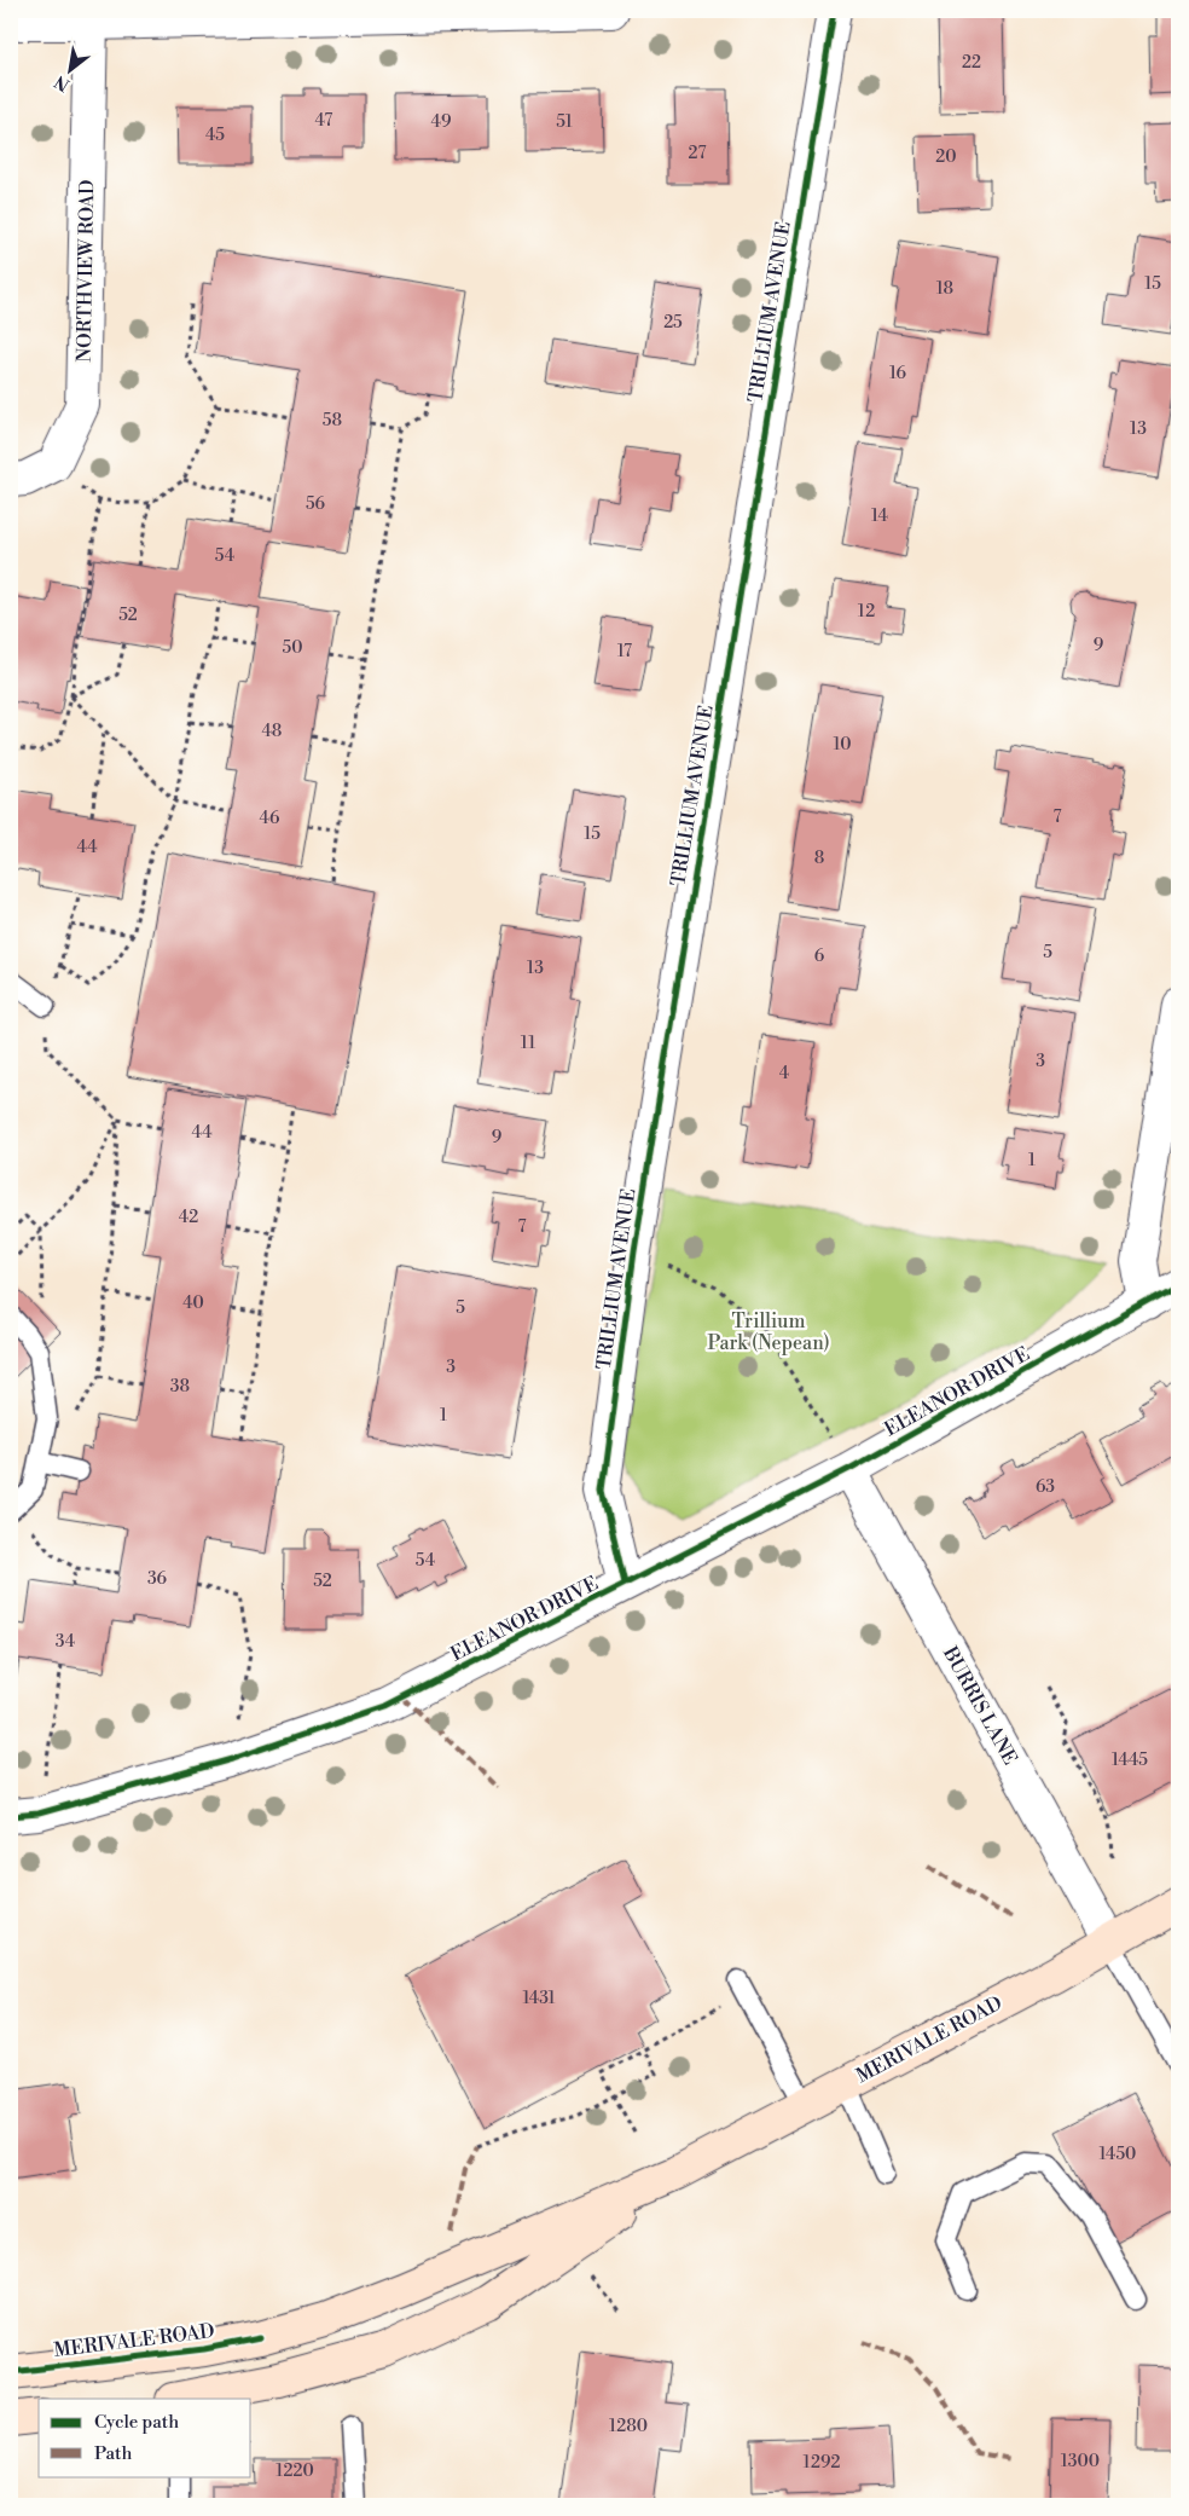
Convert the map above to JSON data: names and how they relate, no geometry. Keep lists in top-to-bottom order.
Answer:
{
  "streets": {
    "main road": ["MERIVALE ROAD"],
    "street": [
      "NORTHVIEW ROAD",
      "TRILLIUM AVENUE",
      "ELEANOR DRIVE",
      "BURRIS LANE"
    ]
  },
  "crossings": [
    ["TRILLIUM AVENUE", "ELEANOR DRIVE"],
    ["ELEANOR DRIVE", "BURRIS LANE"],
    ["BURRIS LANE", "MERIVALE ROAD"]
  ],
  "parks": ["Trillium Park (Nepean)"],
  "house_numbers": [
    "22",
    "47",
    "49",
    "51",
    "45",
    "27",
    "20",
    "15",
    "18",
    "25",
    "16",
    "58",
    "13",
    "56",
    "14",
    "54",
    "12",
    "52",
    "9",
    "50",
    "17",
    "48",
    "10",
    "7",
    "46",
    "15",
    "44",
    "8",
    "5",
    "6",
    "13",
    "11",
    "3",
    "4",
    "44",
    "9",
    "1",
    "42",
    "7",
    "40",
    "5",
    "3",
    "38",
    "1",
    "63",
    "54",
    "36",
    "52",
    "34",
    "1445",
    "1431",
    "1450",
    "1280",
    "1300",
    "1292",
    "1220"
  ],
  "legend": ["Cycle path", "Path"],
  "north": "bottom left"
}
